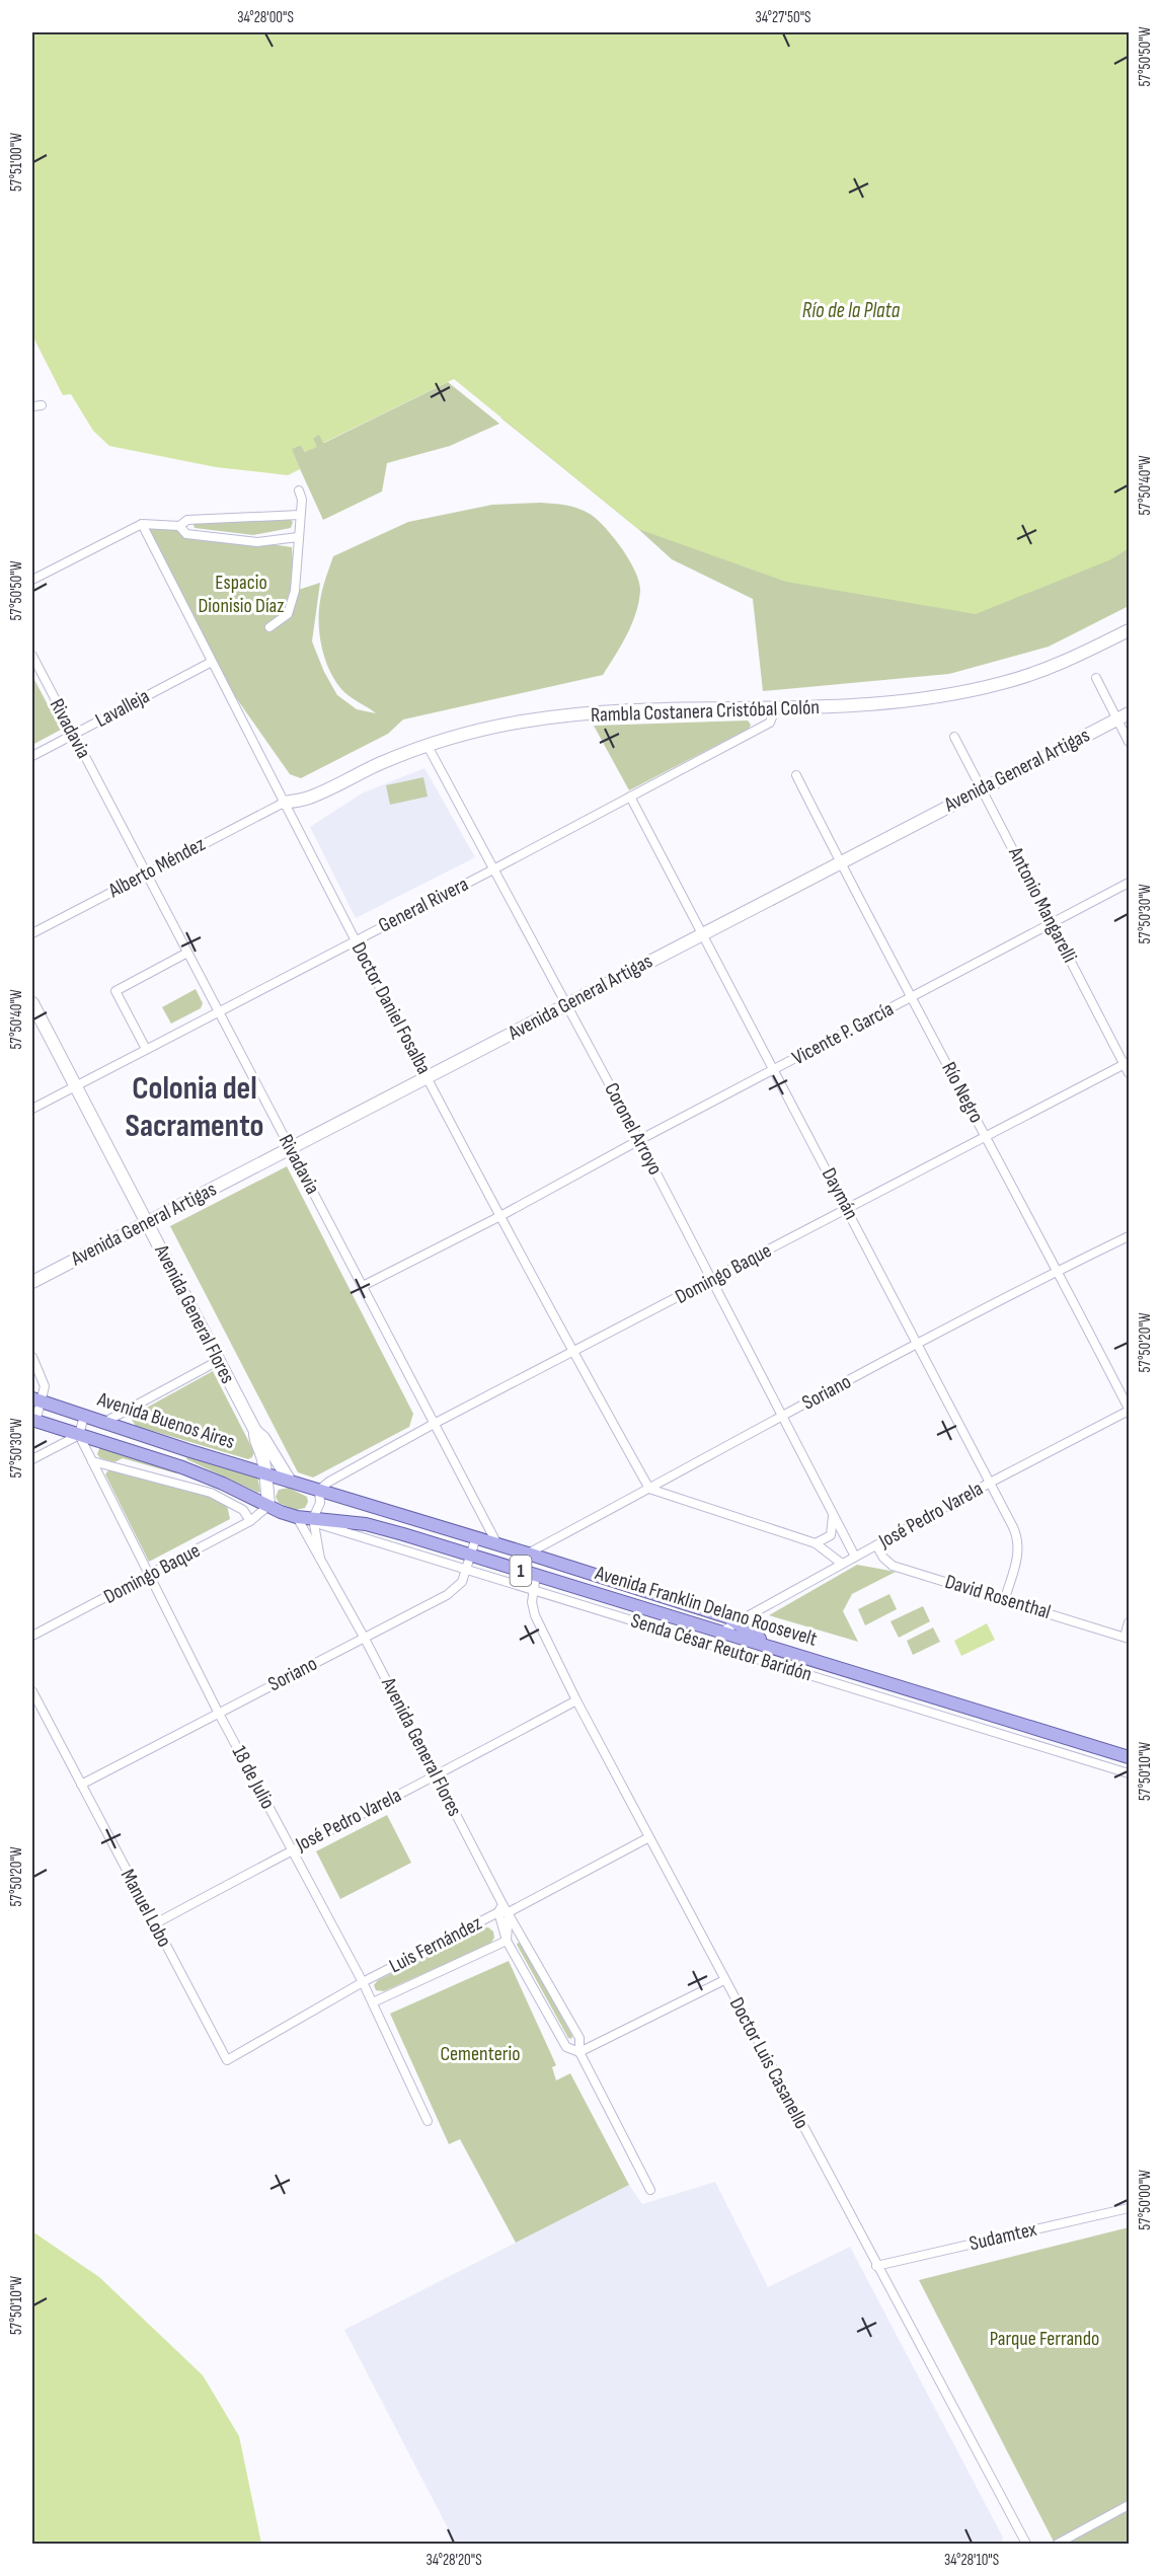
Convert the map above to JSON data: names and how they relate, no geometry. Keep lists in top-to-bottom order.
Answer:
{
  "streets": {
    "main road": ["Avenida Buenos Aires", "1", "Avenida Franklin Delano Roosevelt"],
    "street": [
      "Lavalleja",
      "Rambla Costanera Cristóbal Colón",
      "Rivadavia",
      "Avenida General Artigas",
      "Alberto Méndez",
      "General Rivera",
      "Antonio Mangarelli",
      "Doctor Daniel Fosalba",
      "Vicente P. García",
      "Río Negro",
      "Coronel Arroyo",
      "Daymán",
      "Domingo Baque",
      "Avenida General Flores",
      "Soriano",
      "José Pedro Varela",
      "David Rosenthal",
      "Senda César Reutor Baridón",
      "18 de Julio",
      "Manuel Lobo",
      "Luis Fernández",
      "Doctor Luis Casanello",
      "Sudamtex"
    ]
  },
  "crossings": [
    ["Lavalleja", "Rivadavia"],
    ["Lavalleja", "Doctor Daniel Fosalba"],
    ["Rambla Costanera Cristóbal Colón", "Alberto Méndez"],
    ["Rambla Costanera Cristóbal Colón", "General Rivera"],
    ["Rambla Costanera Cristóbal Colón", "Doctor Daniel Fosalba"],
    ["Rambla Costanera Cristóbal Colón", "Coronel Arroyo"],
    ["Rivadavia", "Avenida General Artigas"],
    ["Rivadavia", "Alberto Méndez"],
    ["Rivadavia", "General Rivera"],
    ["Rivadavia", "Vicente P. García"],
    ["Rivadavia", "Domingo Baque"],
    ["Rivadavia", "Avenida Franklin Delano Roosevelt"],
    ["Avenida General Artigas", "Antonio Mangarelli"],
    ["Avenida General Artigas", "Doctor Daniel Fosalba"],
    ["Avenida General Artigas", "Río Negro"],
    ["Avenida General Artigas", "Coronel Arroyo"],
    ["Avenida General Artigas", "Daymán"],
    ["Avenida General Artigas", "Avenida General Flores"],
    ["Alberto Méndez", "Doctor Daniel Fosalba"],
    ["General Rivera", "Doctor Daniel Fosalba"],
    ["General Rivera", "Coronel Arroyo"],
    ["General Rivera", "Daymán"],
    ["General Rivera", "Avenida General Flores"],
    ["Antonio Mangarelli", "Vicente P. García"],
    ["Antonio Mangarelli", "Domingo Baque"],
    ["Doctor Daniel Fosalba", "Vicente P. García"],
    ["Doctor Daniel Fosalba", "Domingo Baque"],
    ["Doctor Daniel Fosalba", "Soriano"],
    ["Vicente P. García", "Río Negro"],
    ["Vicente P. García", "Coronel Arroyo"],
    ["Vicente P. García", "Daymán"],
    ["Río Negro", "Domingo Baque"],
    ["Río Negro", "Soriano"],
    ["Río Negro", "José Pedro Varela"],
    ["Coronel Arroyo", "Domingo Baque"],
    ["Coronel Arroyo", "Soriano"],
    ["Coronel Arroyo", "José Pedro Varela"],
    ["Daymán", "Domingo Baque"],
    ["Daymán", "Soriano"],
    ["Daymán", "José Pedro Varela"],
    ["Daymán", "David Rosenthal"],
    ["Domingo Baque", "Avenida General Flores"],
    ["Domingo Baque", "Avenida Buenos Aires"],
    ["Domingo Baque", "Avenida Franklin Delano Roosevelt"],
    ["Domingo Baque", "18 de Julio"],
    ["Avenida General Flores", "Soriano"],
    ["Avenida General Flores", "Avenida Buenos Aires"],
    ["Avenida General Flores", "José Pedro Varela"],
    ["Avenida General Flores", "Avenida Franklin Delano Roosevelt"],
    ["Avenida General Flores", "Senda César Reutor Baridón"],
    ["Avenida General Flores", "Luis Fernández"],
    ["Soriano", "Avenida Franklin Delano Roosevelt"],
    ["Soriano", "Senda César Reutor Baridón"],
    ["Soriano", "18 de Julio"],
    ["Soriano", "Manuel Lobo"],
    ["Avenida Buenos Aires", "Avenida Franklin Delano Roosevelt"],
    ["Avenida Buenos Aires", "18 de Julio"],
    ["José Pedro Varela", "1"],
    ["José Pedro Varela", "David Rosenthal"],
    ["José Pedro Varela", "Avenida Franklin Delano Roosevelt"],
    ["José Pedro Varela", "18 de Julio"],
    ["José Pedro Varela", "Manuel Lobo"],
    ["José Pedro Varela", "Doctor Luis Casanello"],
    ["1", "Avenida Franklin Delano Roosevelt"],
    ["Avenida Franklin Delano Roosevelt", "Senda César Reutor Baridón"],
    ["Avenida Franklin Delano Roosevelt", "Doctor Luis Casanello"],
    ["Senda César Reutor Baridón", "Doctor Luis Casanello"],
    ["18 de Julio", "Luis Fernández"],
    ["Manuel Lobo", "Luis Fernández"],
    ["Doctor Luis Casanello", "Sudamtex"]
  ],
  "districts": ["Colonia del Sacramento"],
  "water": ["Río de la Plata"],
  "parks": ["Espacio Dionisio Díaz", "Cementerio", "Parque Ferrando"],
  "coordinates": [
    "34°28'00\"S",
    "34°27'50\"S",
    "57°50'50\"W",
    "57°51'00\"W",
    "57°50'40\"W",
    "57°50'30\"W",
    "57°50'20\"W",
    "57°50'10\"W",
    "57°50'00\"W",
    "34°28'20\"S",
    "34°28'10\"S"
  ]
}
